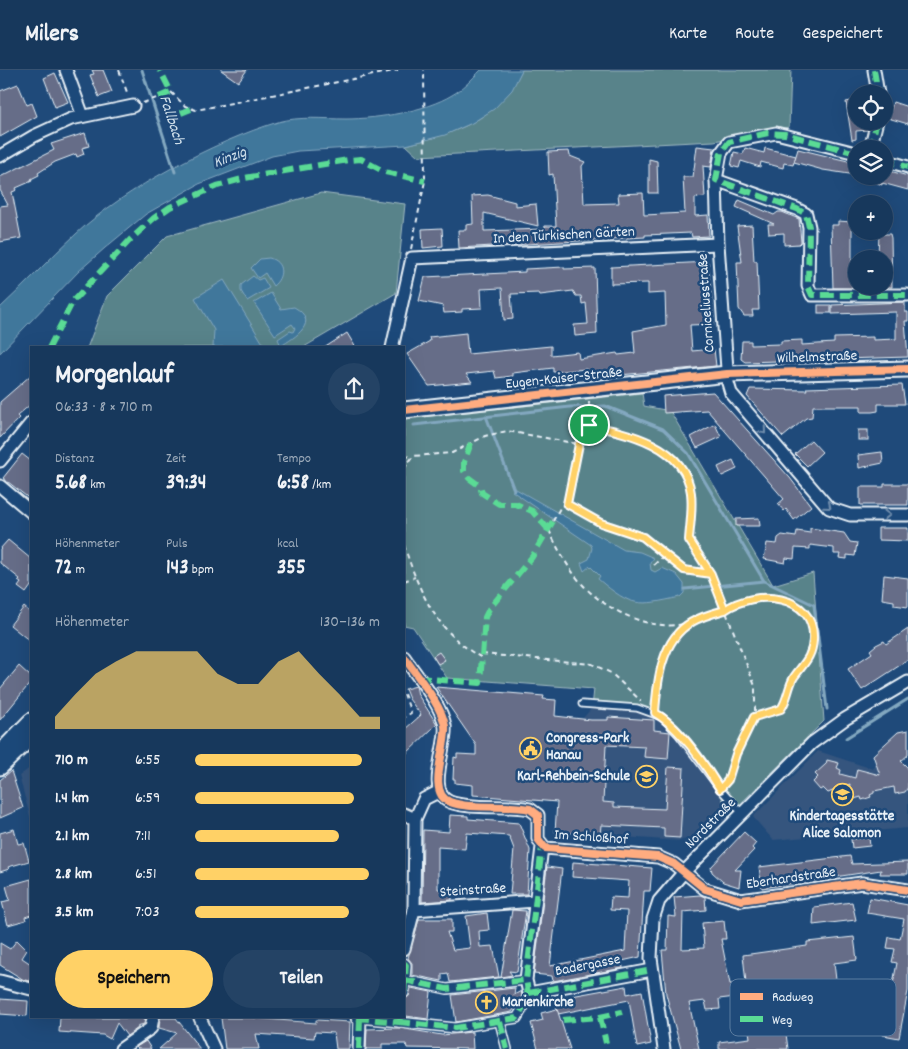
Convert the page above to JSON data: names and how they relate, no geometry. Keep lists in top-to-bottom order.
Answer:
{
  "streets": {
    "main road": ["Wilhelmstraße", "Eugen-Kaiser-Straße"],
    "street": [
      "In den Türkischen Gärten",
      "Corniceliusstraße",
      "Nordstraße",
      "Im Schloßhof",
      "Eberhardstraße",
      "Steinstraße",
      "Badergasse"
    ]
  },
  "crossings": [
    ["In den Türkischen Gärten", "Corniceliusstraße"],
    ["Corniceliusstraße", "Wilhelmstraße"],
    ["Corniceliusstraße", "Eugen-Kaiser-Straße"],
    ["Wilhelmstraße", "Eugen-Kaiser-Straße"],
    ["Nordstraße", "Im Schloßhof"],
    ["Nordstraße", "Eberhardstraße"],
    ["Nordstraße", "Badergasse"],
    ["Im Schloßhof", "Eberhardstraße"]
  ],
  "one_way": ["Corniceliusstraße"],
  "water": ["Fallbach", "Kinzig"],
  "places": {
    "public building": ["Congress-Park Hanau"],
    "school or university": ["Karl-Rehbein-Schule", "Kindertagesstätte Alice Salomon"],
    "church": ["Marienkirche"]
  },
  "legend": ["Radweg", "Weg"],
  "page": {
    "header": "Milers",
    "nav": ["Karte", "Route", "Gespeichert"],
    "map_buttons": ["+", "−"],
    "heading": ["Morgenlauf", "06:33 · 8 × 710 m"],
    "stats": [
      ["Distanz", "5.68 km"],
      ["Zeit", "39:34"],
      ["Tempo", "6:58 /km"],
      ["Höhenmeter", "72 m"],
      ["Puls", "143 bpm"],
      ["kcal", "355"]
    ],
    "chart": ["Höhenmeter", "130–136 m"],
    "list": [
      {
        "name": "710 m",
        "note": "6:55"
      },
      {
        "name": "1.4 km",
        "note": "6:59"
      },
      {
        "name": "2.1 km",
        "note": "7:11"
      },
      {
        "name": "2.8 km",
        "note": "6:51"
      },
      {
        "name": "3.5 km",
        "note": "7:03"
      }
    ],
    "buttons": ["Speichern", "Teilen"]
  }
}
